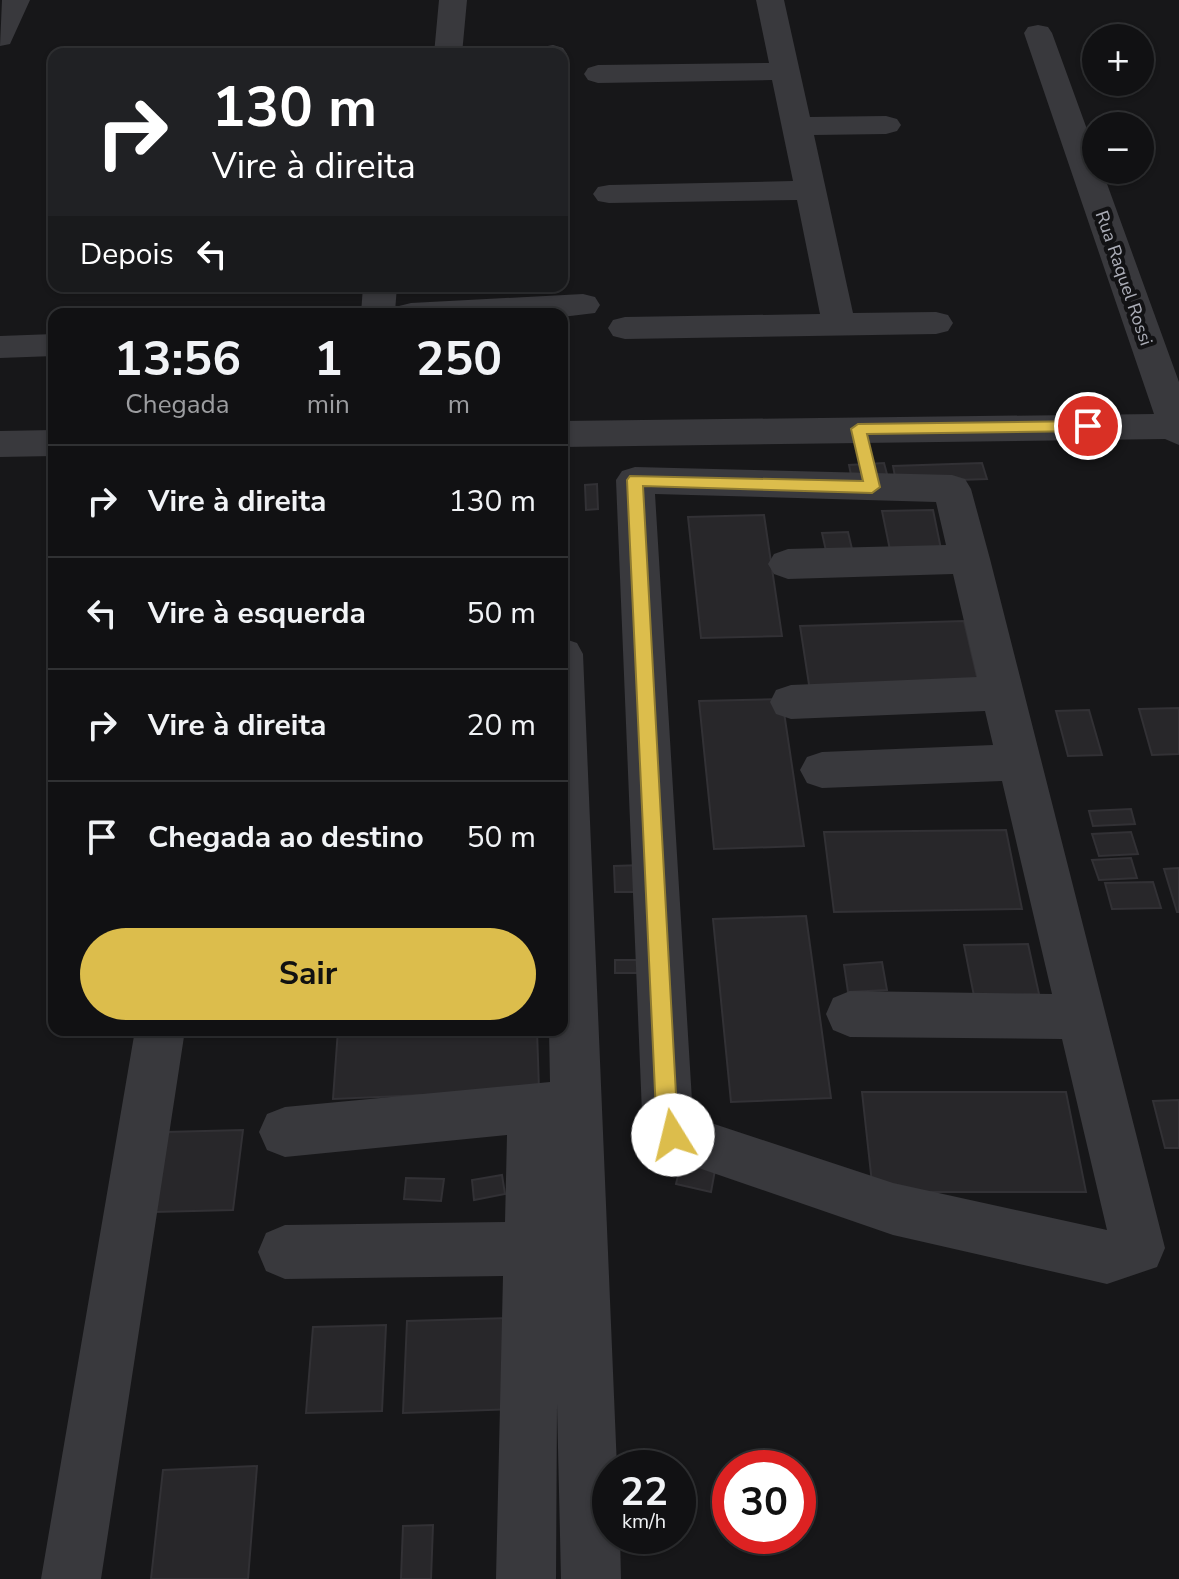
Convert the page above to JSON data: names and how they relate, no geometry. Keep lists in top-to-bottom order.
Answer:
{
  "streets": {
    "street": ["Rua Raquel Rossi"]
  },
  "page": {
    "map_buttons": ["+", "−"],
    "turn": ["130 m", "Vire à direita"],
    "then": "Depois",
    "eta": [
      "13:56",
      "Chegada",
      "1",
      "min",
      "250",
      "m"
    ],
    "list": [
      {
        "name": "Vire à direita",
        "value": "130 m"
      },
      {
        "name": "Vire à esquerda",
        "value": "50 m"
      },
      {
        "name": "Vire à direita",
        "value": "20 m"
      },
      {
        "name": "Chegada ao destino",
        "value": "50 m"
      }
    ],
    "buttons": "Sair",
    "speed": "22 km/h",
    "limit": "30"
  }
}
